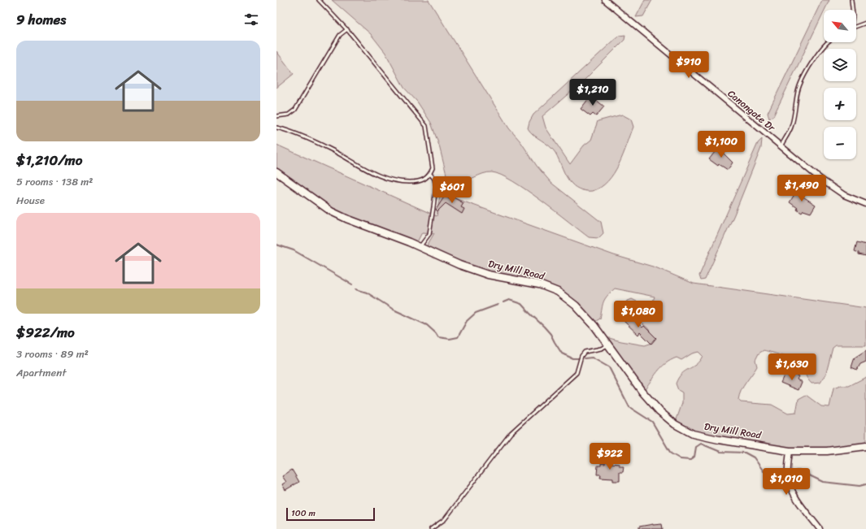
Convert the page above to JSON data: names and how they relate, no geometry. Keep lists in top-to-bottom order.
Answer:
{
  "streets": {
    "street": ["Canongate Dr", "Dry Mill Road"]
  },
  "scale_bar": "100 m",
  "north": "top left",
  "page": {
    "heading": "9 homes",
    "map_buttons": ["+", "−"],
    "list": [
      {
        "name": "$1,210/mo",
        "note": "5 rooms · 138 m² · House"
      },
      {
        "name": "$922/mo",
        "note": "3 rooms · 89 m² · Apartment"
      }
    ],
    "price": [
      "$910",
      "$1,210",
      "$1,100",
      "$1,490",
      "$601",
      "$1,080",
      "$1,630",
      "$922",
      "$1,010"
    ],
    "scale": "100 m"
  }
}
